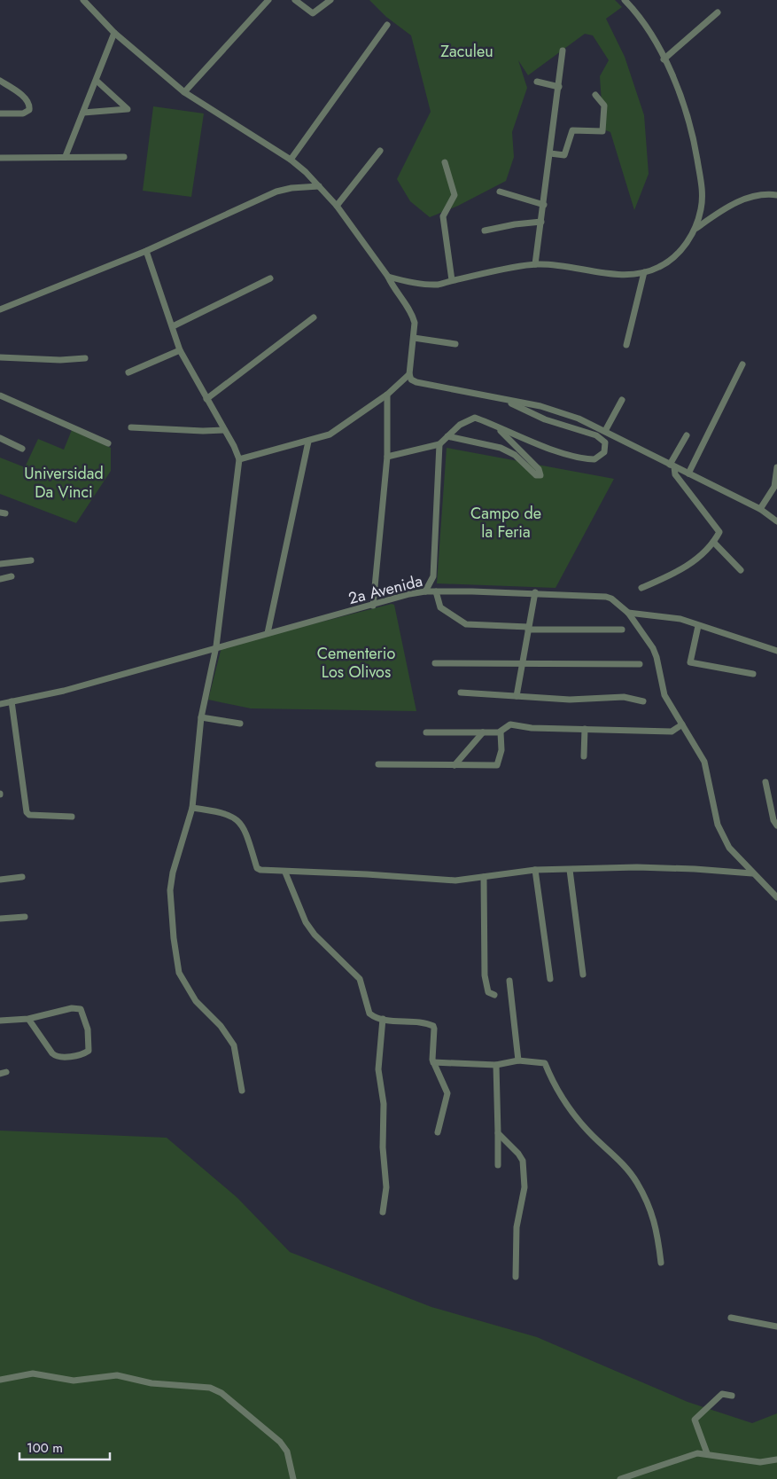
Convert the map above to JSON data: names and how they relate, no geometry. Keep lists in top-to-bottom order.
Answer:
{
  "streets": {
    "street": ["2a Avenida"]
  },
  "parks": [
    "Zaculeu",
    "Universidad Da Vinci",
    "Campo de la Feria",
    "Cementerio Los Olivos"
  ],
  "scale_bar": "100 m"
}
